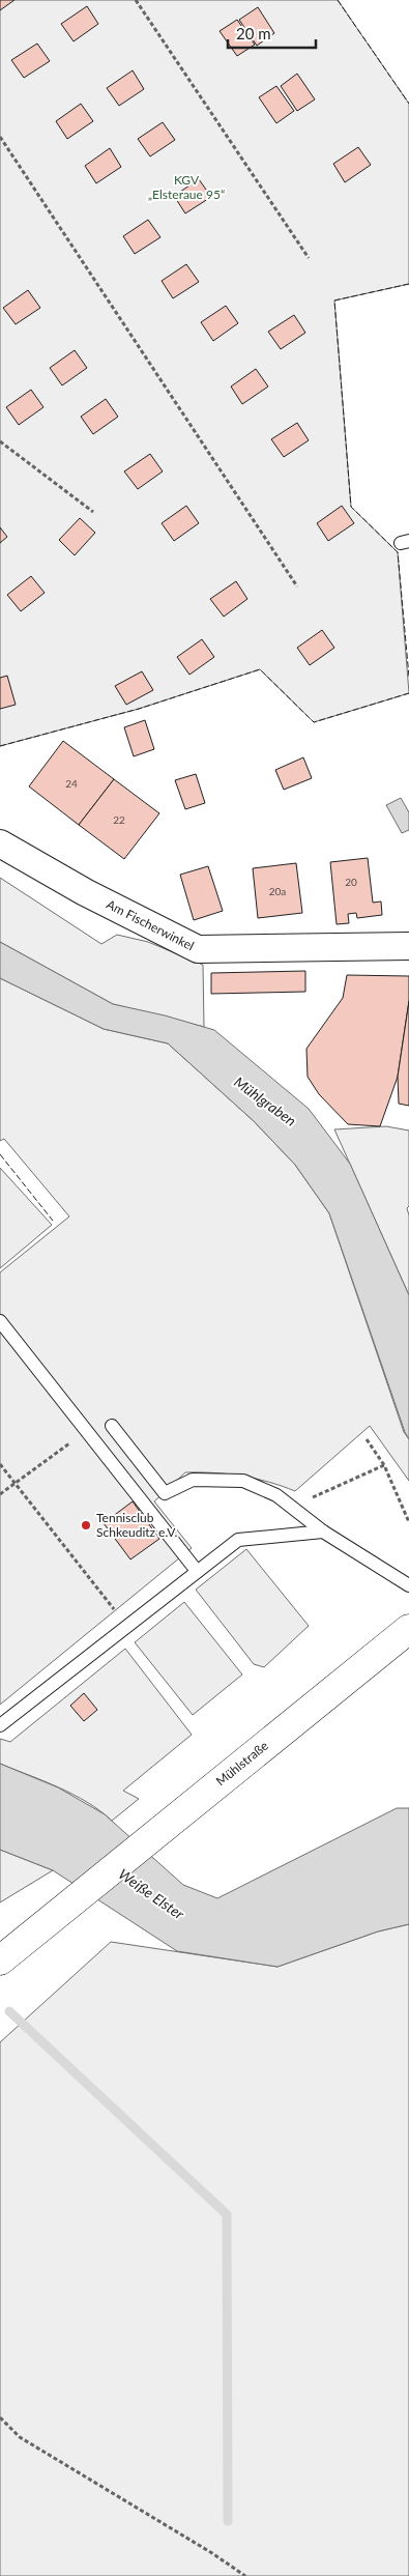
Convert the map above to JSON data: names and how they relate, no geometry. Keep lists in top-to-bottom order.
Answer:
{
  "streets": {
    "street": ["Am Fischerwinkel", "Mühlstraße"]
  },
  "water": ["Mühlgraben", "Weiße Elster"],
  "parks": ["KGV „Elsteraue 95“"],
  "places": ["Tennisclub Schkeuditz e.V."],
  "house_numbers": [
    "24",
    "22",
    "20",
    "20a"
  ],
  "scale_bar": "20 m"
}
